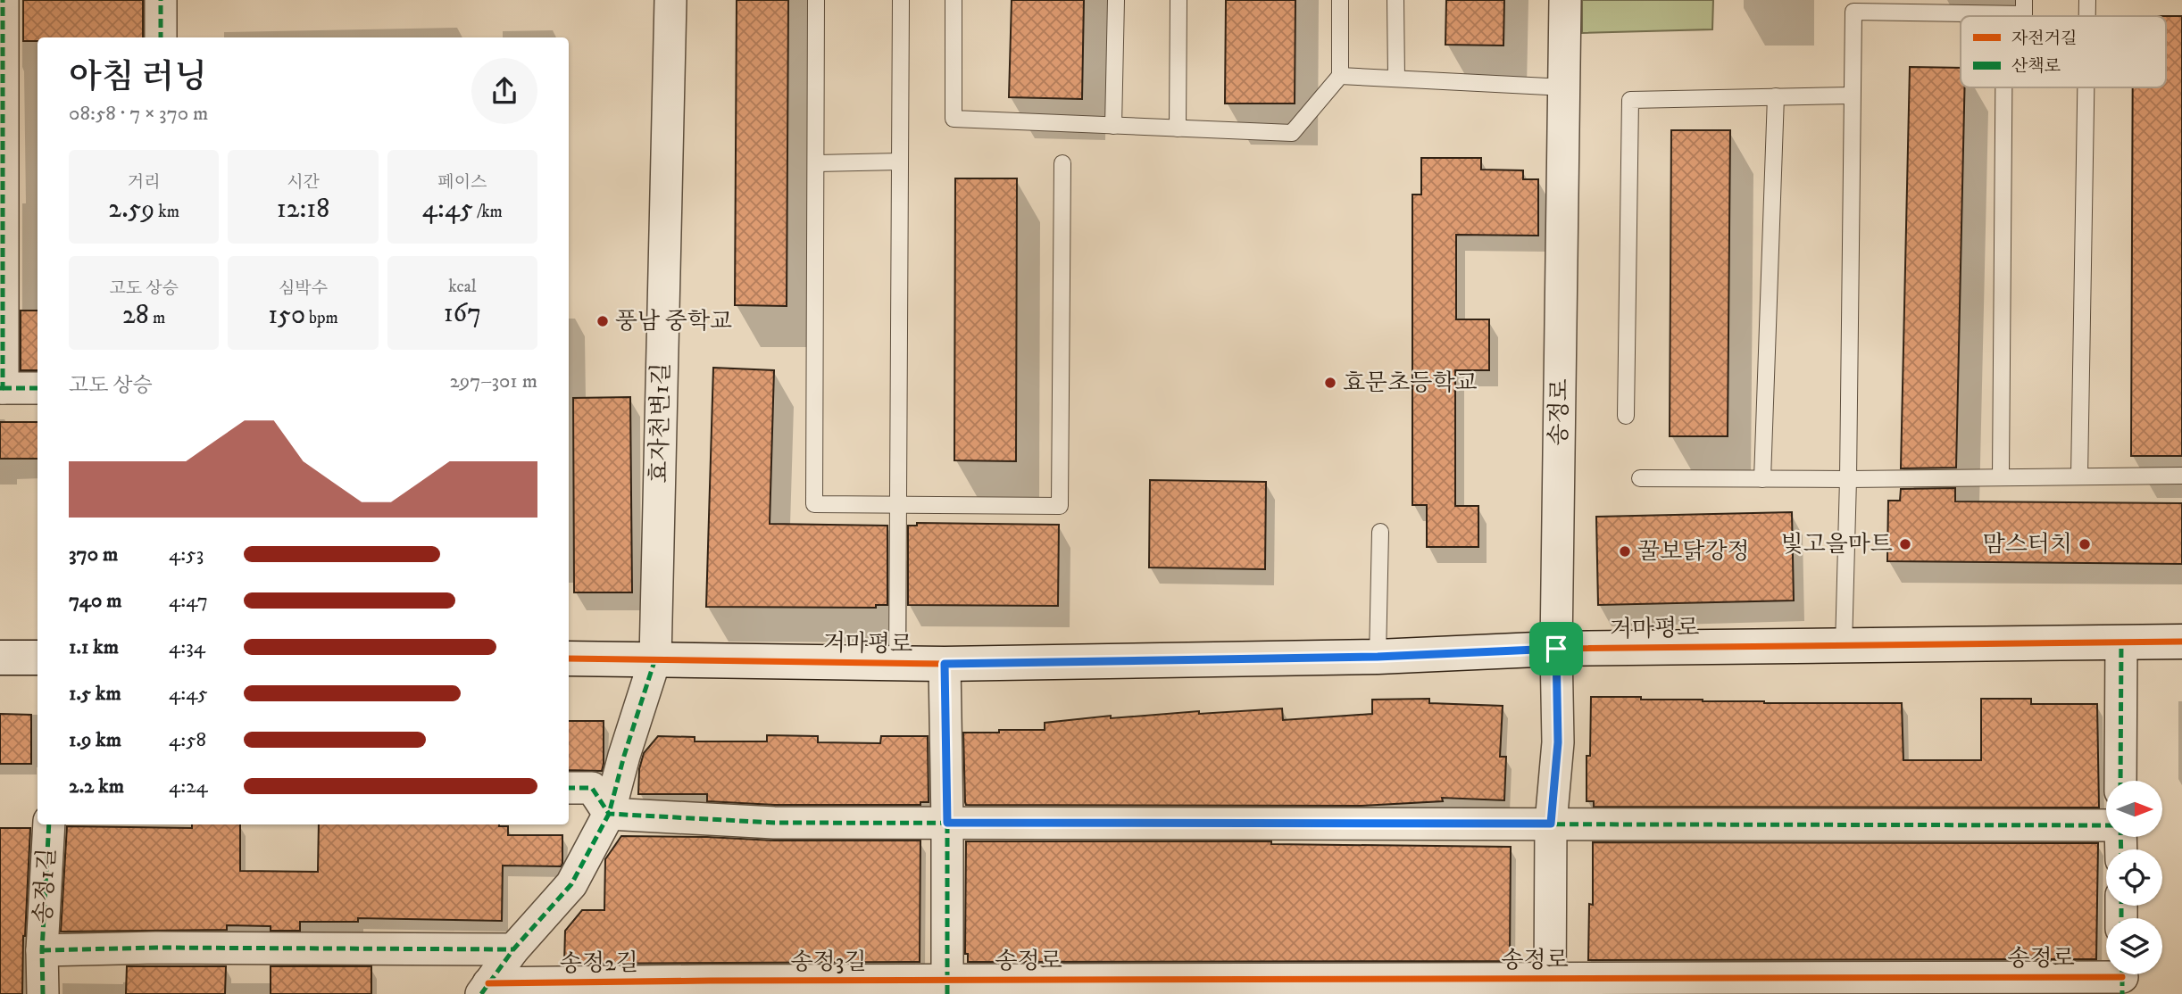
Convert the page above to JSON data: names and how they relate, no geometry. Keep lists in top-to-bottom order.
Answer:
{
  "streets": {
    "street": [
      "송정로",
      "효자천변1길",
      "거마평로",
      "송정1길",
      "송정3길",
      "송정2길"
    ]
  },
  "crossings": [
    ["송정로", "거마평로"],
    ["송정로", "송정3길"],
    ["효자천변1길", "거마평로"],
    ["효자천변1길", "송정2길"],
    ["거마평로", "송정2길"],
    ["송정1길", "송정2길"],
    ["송정3길", "송정2길"]
  ],
  "places": [
    "풍남 중학교",
    "효문초등학교",
    "빛고을마트",
    "맘스터치",
    "꿀보닭강정"
  ],
  "legend": ["자전거길", "산책로"],
  "north": "right",
  "page": {
    "heading": ["아침 러닝", "08:58 · 7 × 370 m"],
    "stats": [
      ["거리", "2.59 km"],
      ["시간", "12:18"],
      ["페이스", "4:45 /km"],
      ["고도 상승", "28 m"],
      ["심박수", "150 bpm"],
      ["kcal", "167"]
    ],
    "chart": ["고도 상승", "297–301 m"],
    "list": [
      {
        "name": "370 m",
        "note": "4:53"
      },
      {
        "name": "740 m",
        "note": "4:47"
      },
      {
        "name": "1.1 km",
        "note": "4:34"
      },
      {
        "name": "1.5 km",
        "note": "4:45"
      },
      {
        "name": "1.9 km",
        "note": "4:58"
      },
      {
        "name": "2.2 km",
        "note": "4:24"
      }
    ]
  }
}
